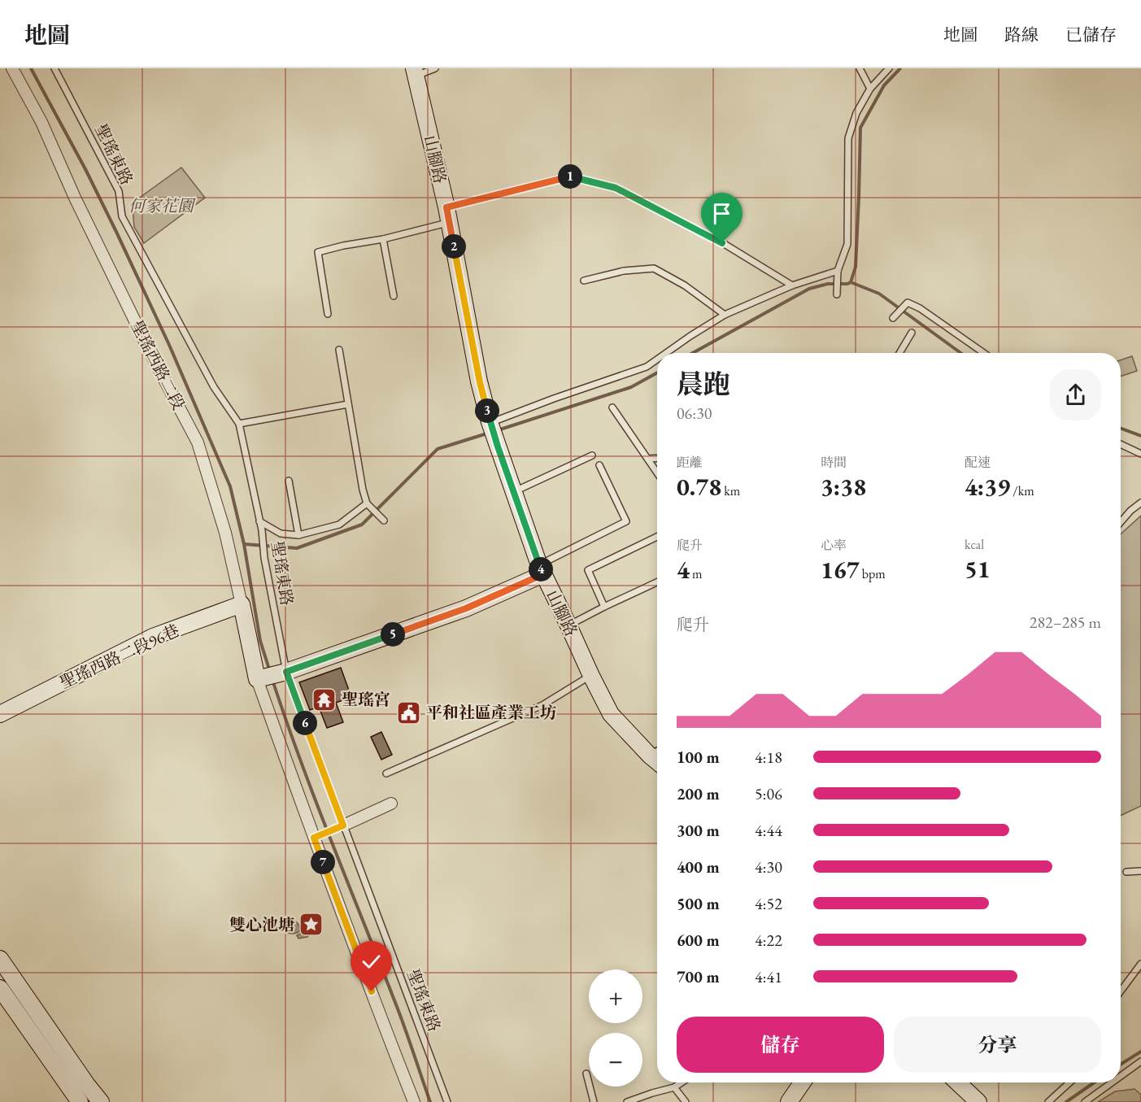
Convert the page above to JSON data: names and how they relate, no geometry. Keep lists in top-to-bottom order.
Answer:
{
  "streets": {
    "street": ["山腳路", "聖瑤西路二段", "聖瑤西路二段96巷"],
    "lane": ["聖瑤東路"]
  },
  "crossings": [
    ["聖瑤西路二段", "聖瑤西路二段96巷"]
  ],
  "parks": ["何家花園"],
  "places": {
    "temple": ["聖瑤宮"],
    "public building": ["平和社區產業工坊"],
    "place": ["雙心池塘"]
  },
  "page": {
    "header": "地圖",
    "nav": ["地圖", "路線", "已儲存"],
    "pins": [
      "1",
      "2",
      "3",
      "4",
      "5",
      "6",
      "7"
    ],
    "heading": ["晨跑", "06:30"],
    "stats": [
      ["距離", "0.78 km"],
      ["時間", "3:38"],
      ["配速", "4:39 /km"],
      ["爬升", "4 m"],
      ["心率", "167 bpm"],
      ["kcal", "51"]
    ],
    "chart": ["爬升", "282–285 m"],
    "list": [
      {
        "name": "100 m",
        "note": "4:18"
      },
      {
        "name": "200 m",
        "note": "5:06"
      },
      {
        "name": "300 m",
        "note": "4:44"
      },
      {
        "name": "400 m",
        "note": "4:30"
      },
      {
        "name": "500 m",
        "note": "4:52"
      },
      {
        "name": "600 m",
        "note": "4:22"
      },
      {
        "name": "700 m",
        "note": "4:41"
      }
    ],
    "map_buttons": ["+", "−"],
    "buttons": ["儲存", "分享"]
  }
}
